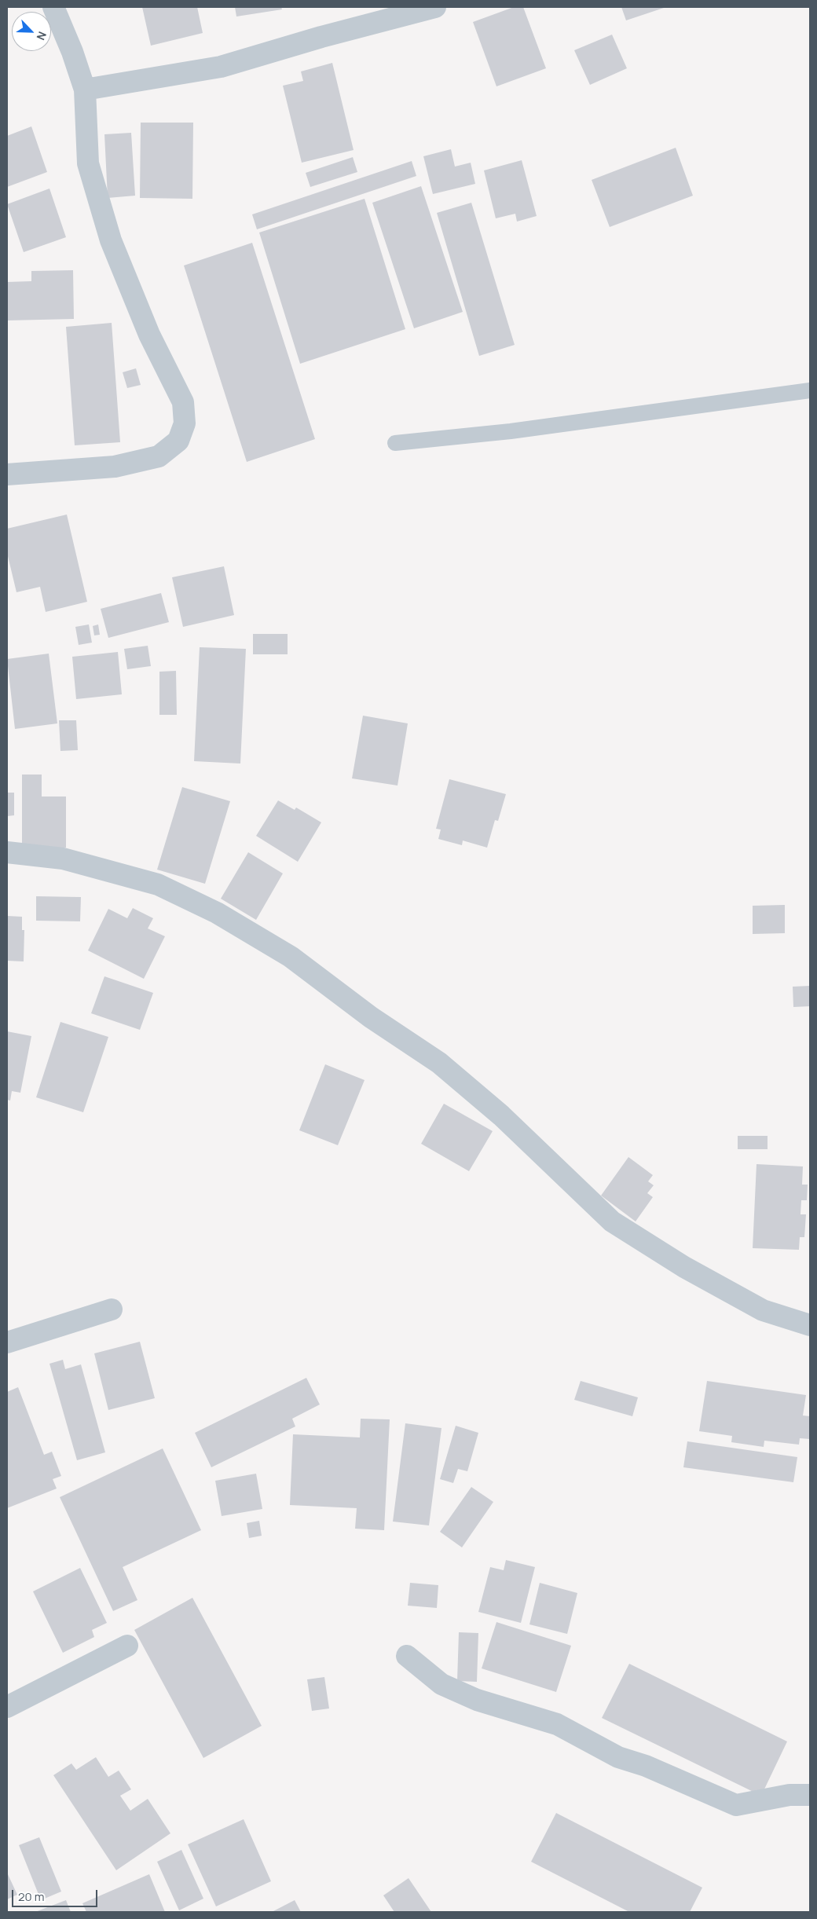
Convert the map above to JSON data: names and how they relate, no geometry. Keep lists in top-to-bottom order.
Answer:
{
  "scale_bar": "20 m",
  "north": "bottom right"
}
